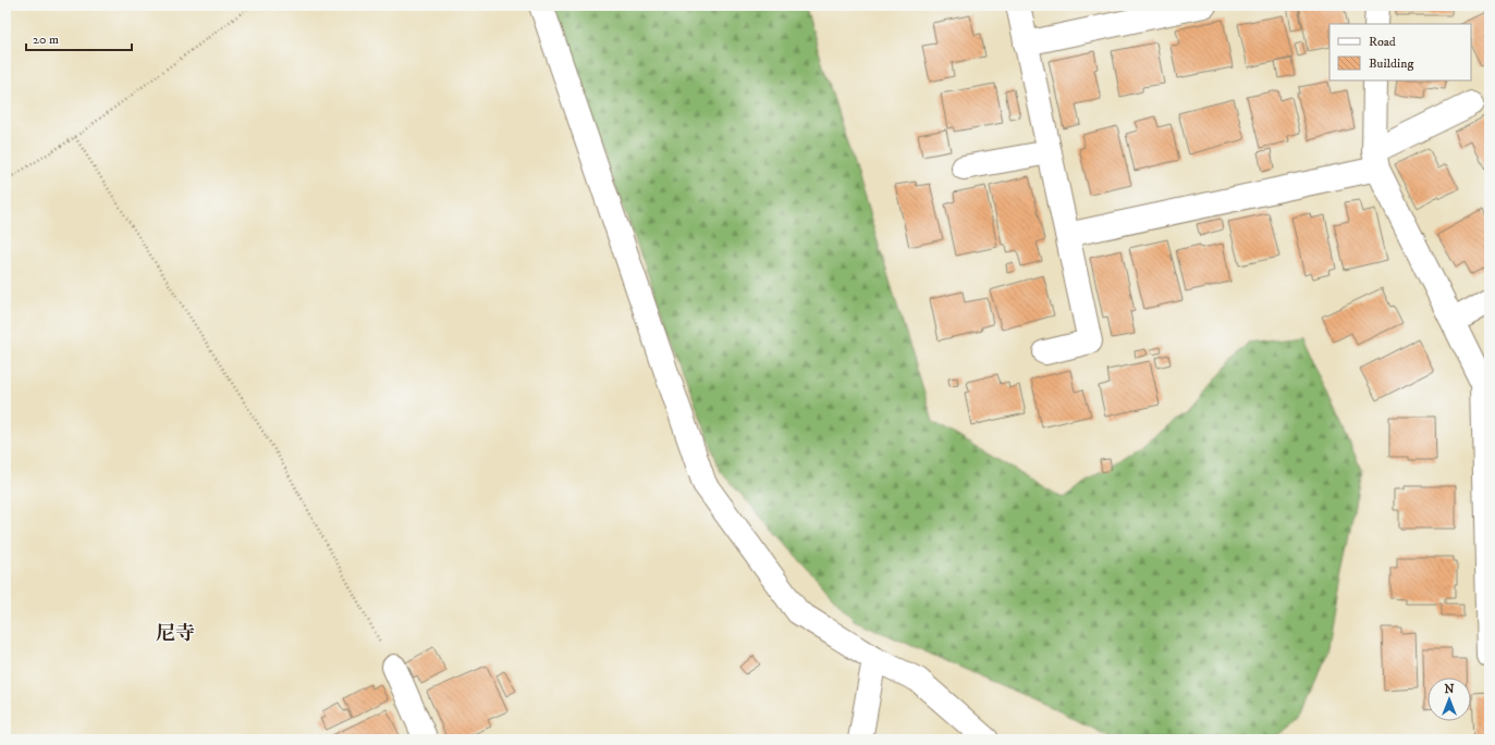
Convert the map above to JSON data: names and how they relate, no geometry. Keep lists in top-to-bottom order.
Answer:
{
  "districts": ["尼寺"],
  "legend": ["Road", "Building"],
  "scale_bar": "20 m",
  "north": "top"
}
